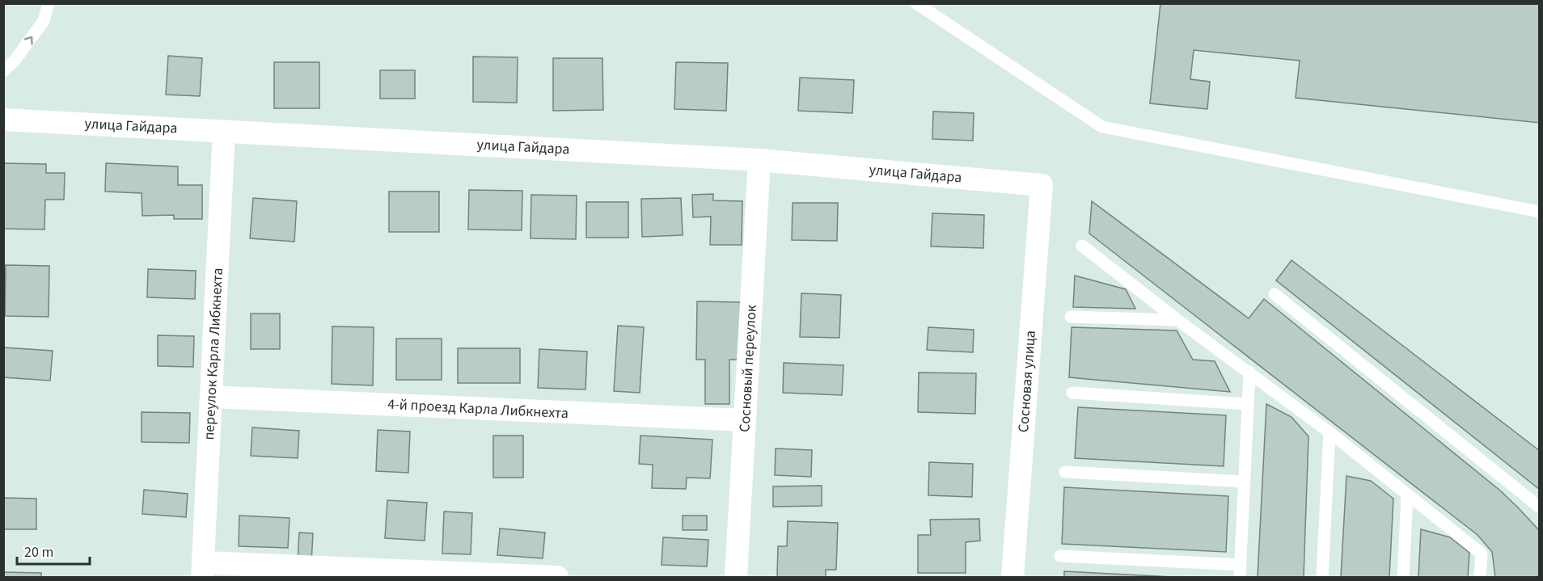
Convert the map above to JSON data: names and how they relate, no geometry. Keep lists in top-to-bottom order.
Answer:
{
  "streets": {
    "street": [
      "улица Гайдара",
      "переулок Карла Либкнехта",
      "Сосновый переулок",
      "Сосновая улица",
      "4-й проезд Карла Либкнехта"
    ]
  },
  "crossings": [
    ["улица Гайдара", "переулок Карла Либкнехта"],
    ["улица Гайдара", "Сосновый переулок"],
    ["улица Гайдара", "Сосновая улица"],
    ["переулок Карла Либкнехта", "4-й проезд Карла Либкнехта"],
    ["Сосновый переулок", "4-й проезд Карла Либкнехта"]
  ],
  "scale_bar": "20 m"
}
